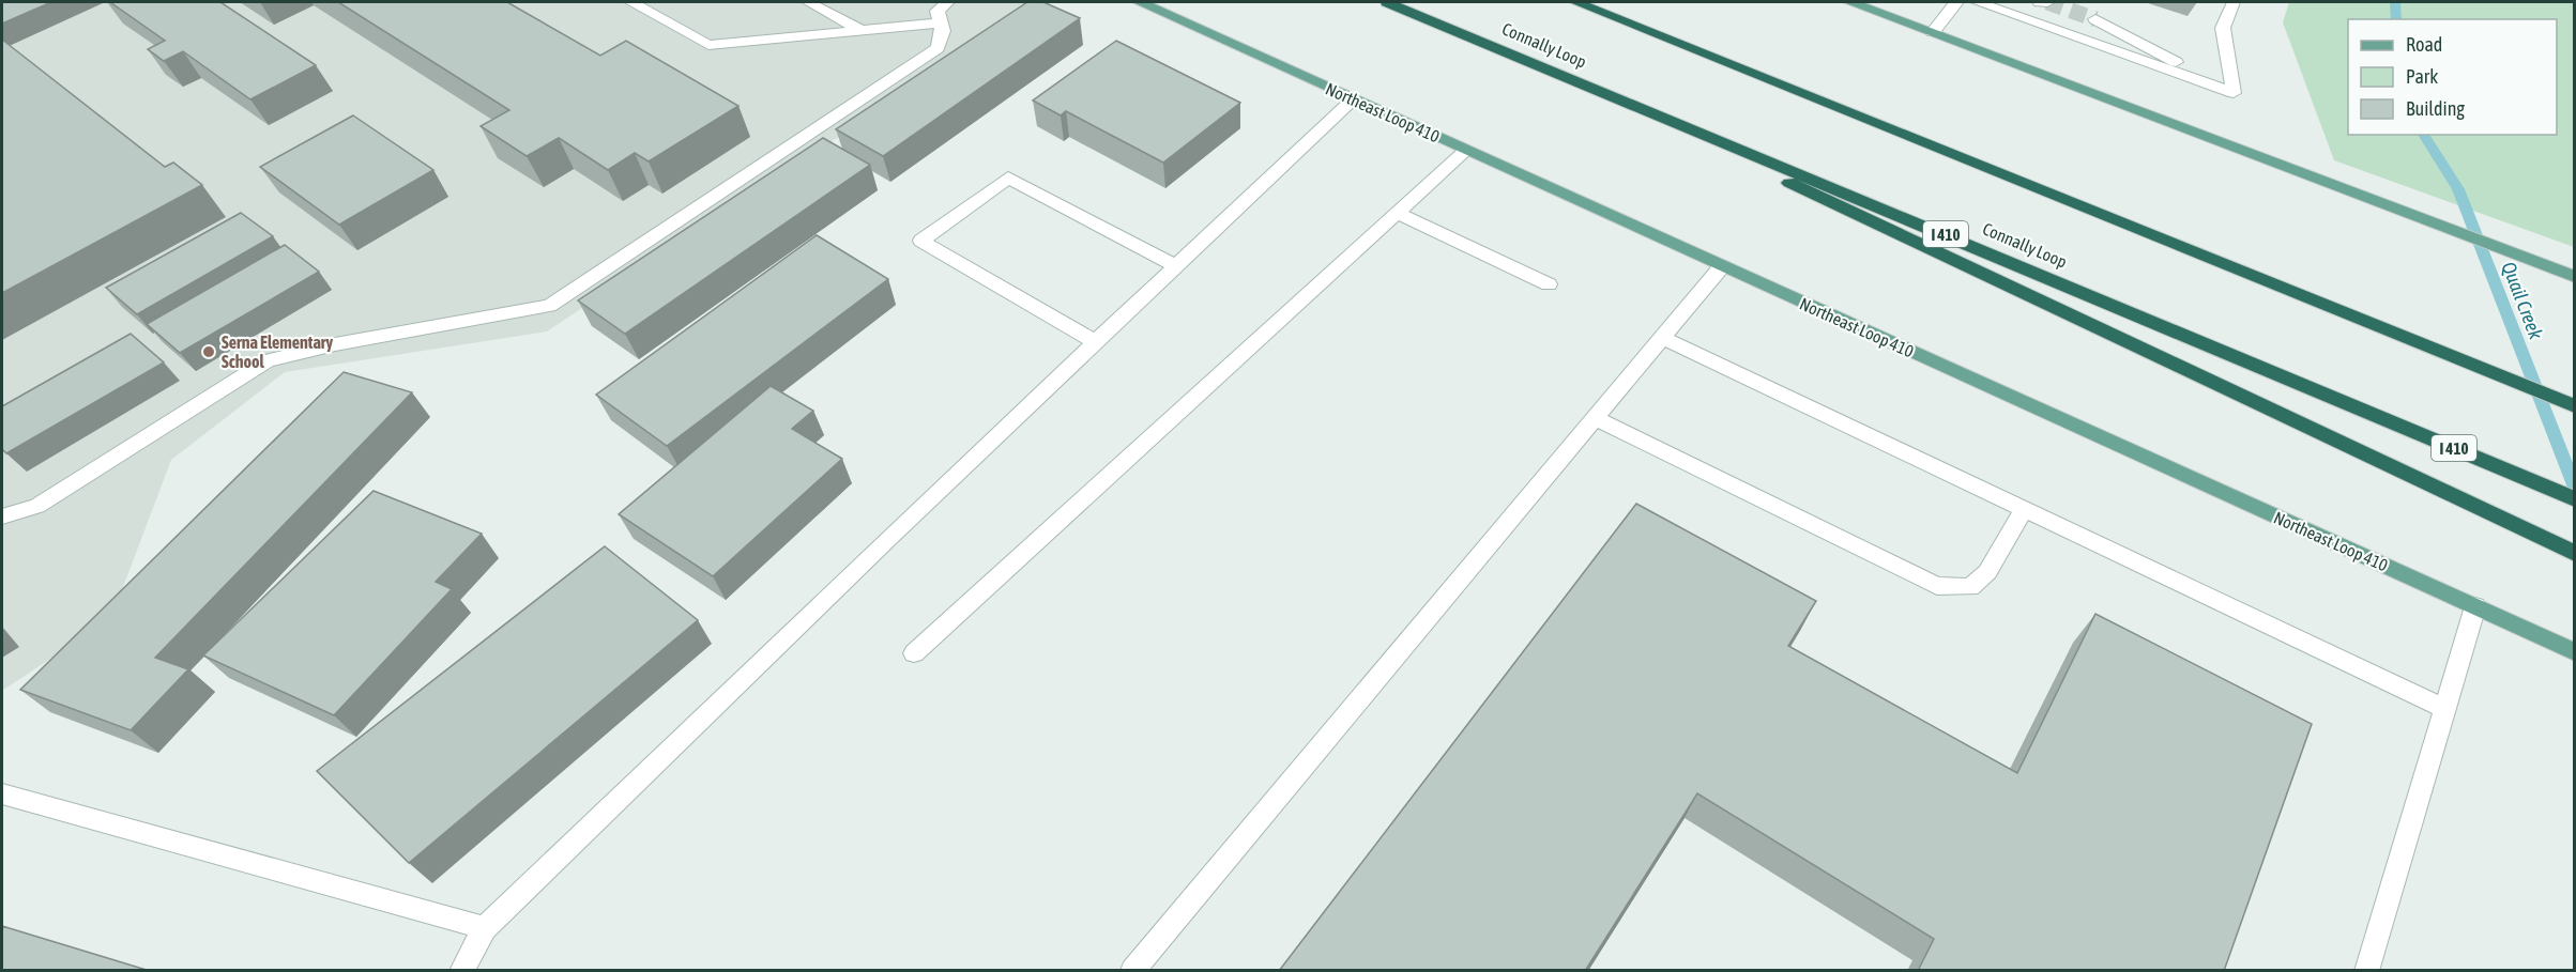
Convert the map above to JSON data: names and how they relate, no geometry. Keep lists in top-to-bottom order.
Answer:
{
  "streets": {
    "highway": ["Connally Loop", "I 410"],
    "main road": ["Northeast Loop 410"]
  },
  "water": ["Quail Creek"],
  "places": ["Serna Elementary School"],
  "legend": ["Road", "Park", "Building"]
}
